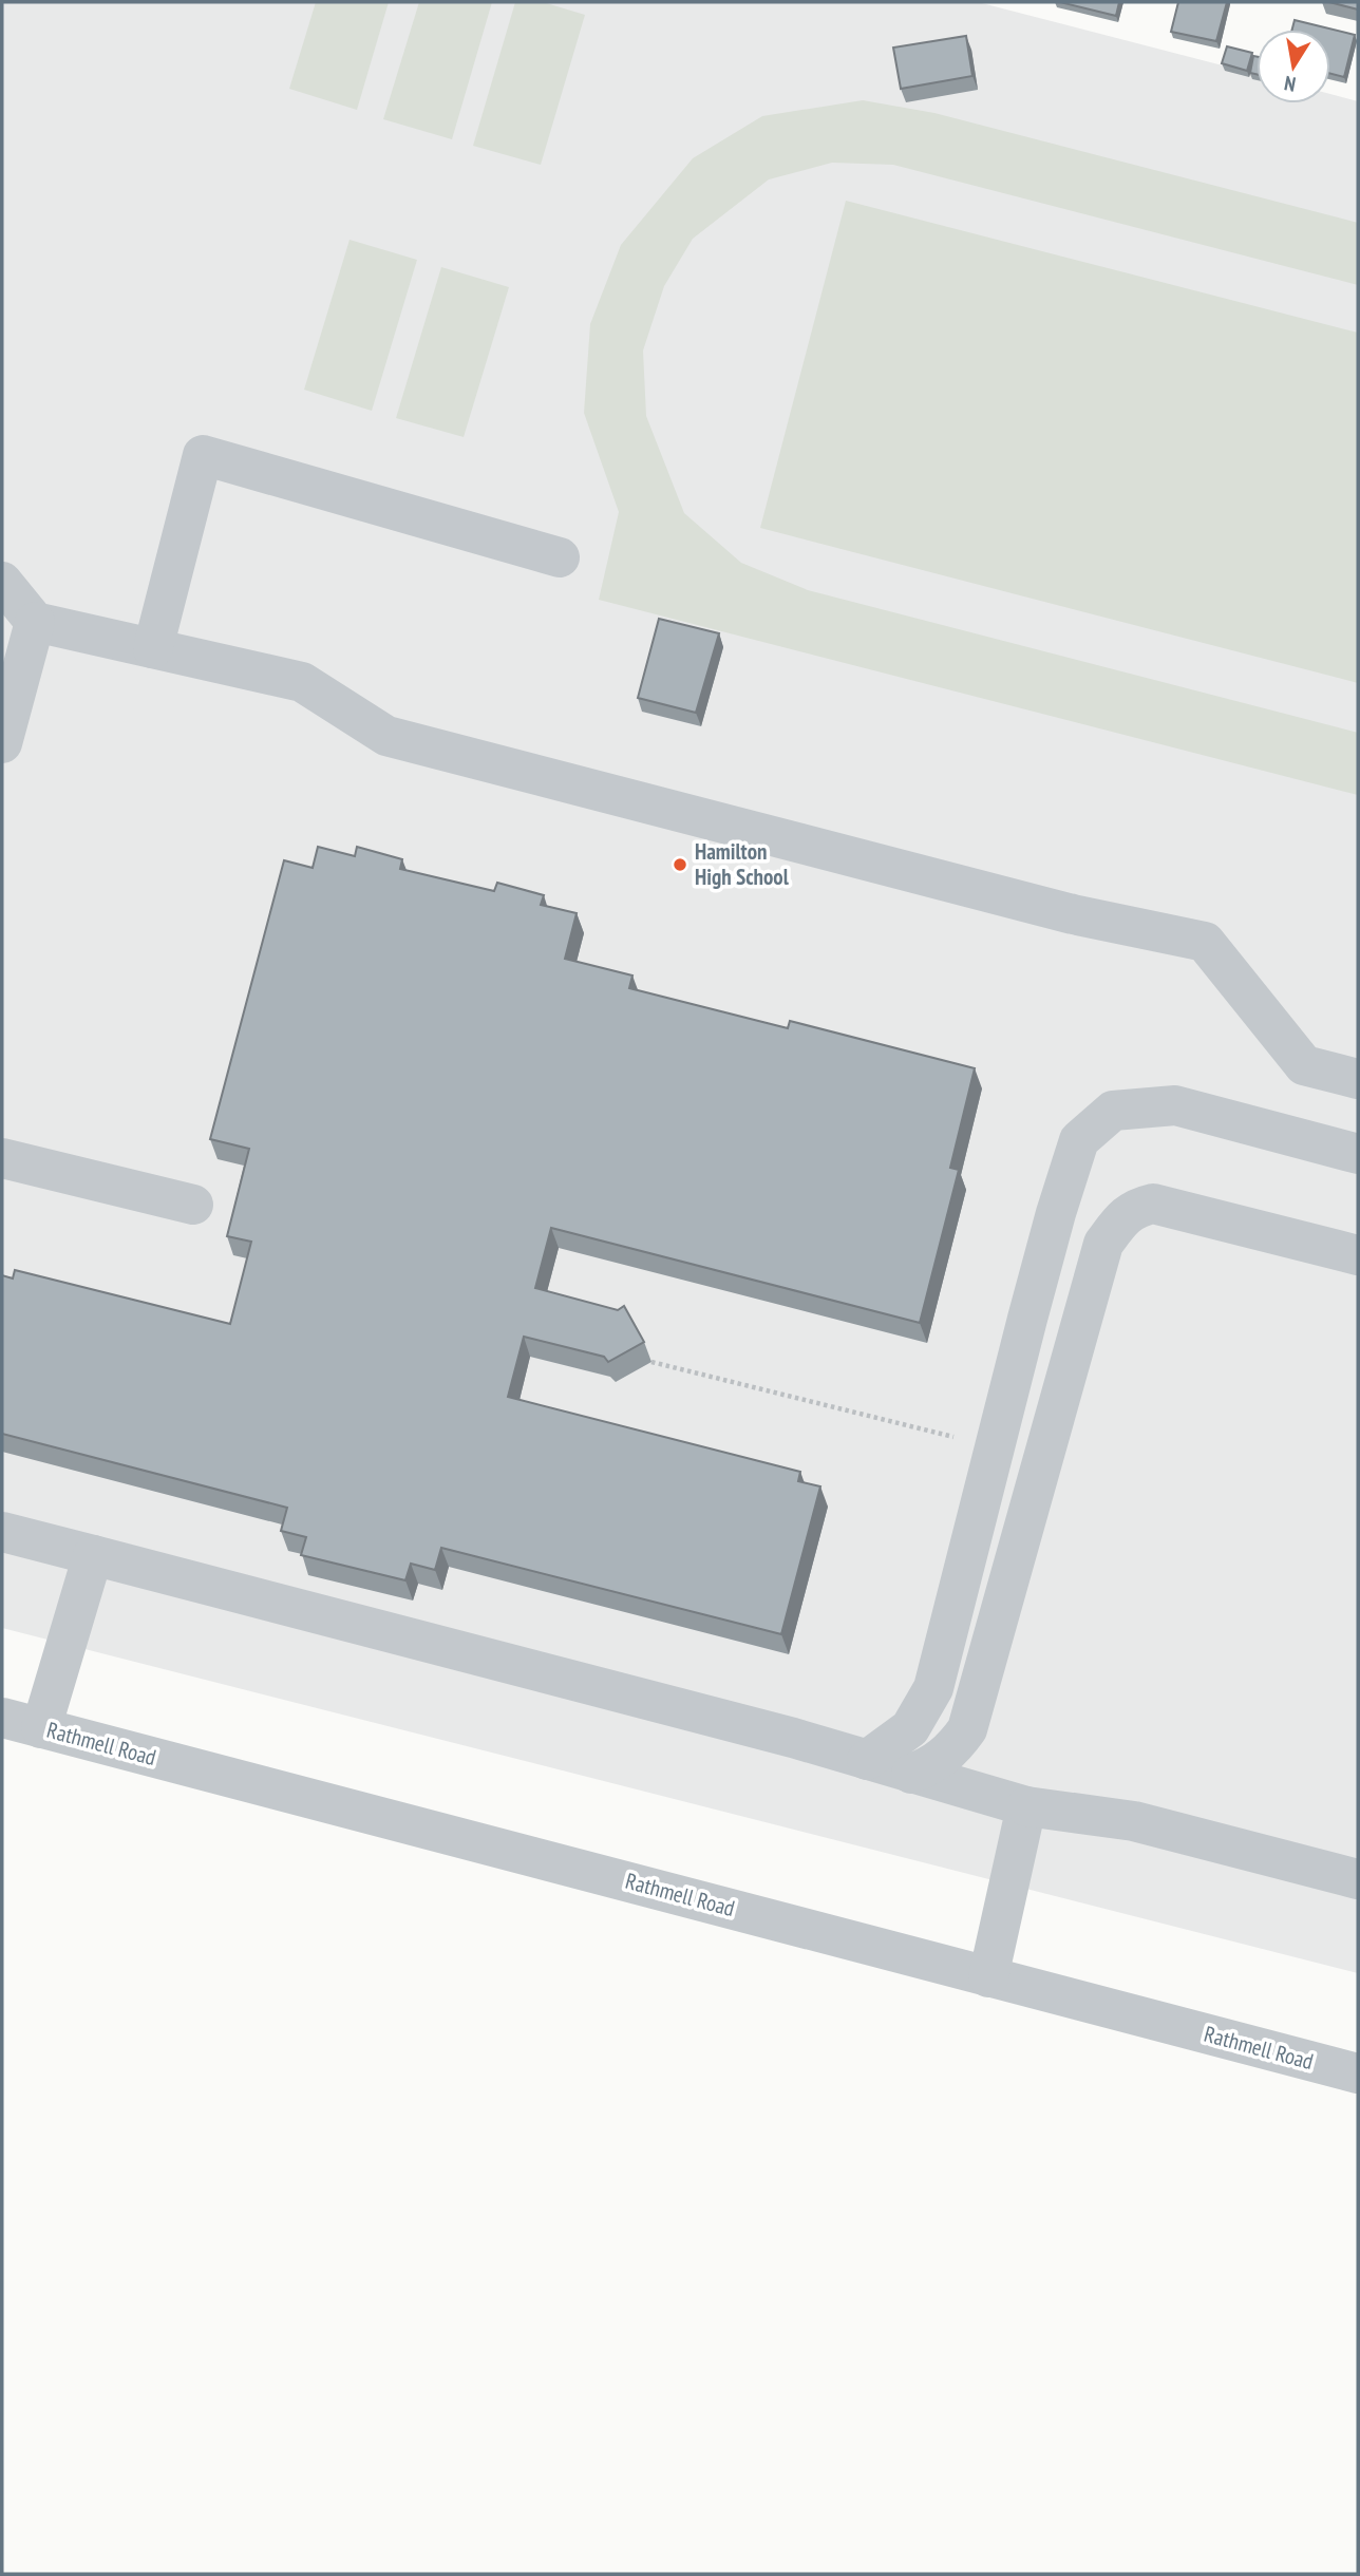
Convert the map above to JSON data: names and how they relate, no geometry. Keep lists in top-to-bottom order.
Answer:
{
  "streets": {
    "street": ["Rathmell Road"]
  },
  "places": ["Hamilton High School"],
  "north": "bottom"
}
